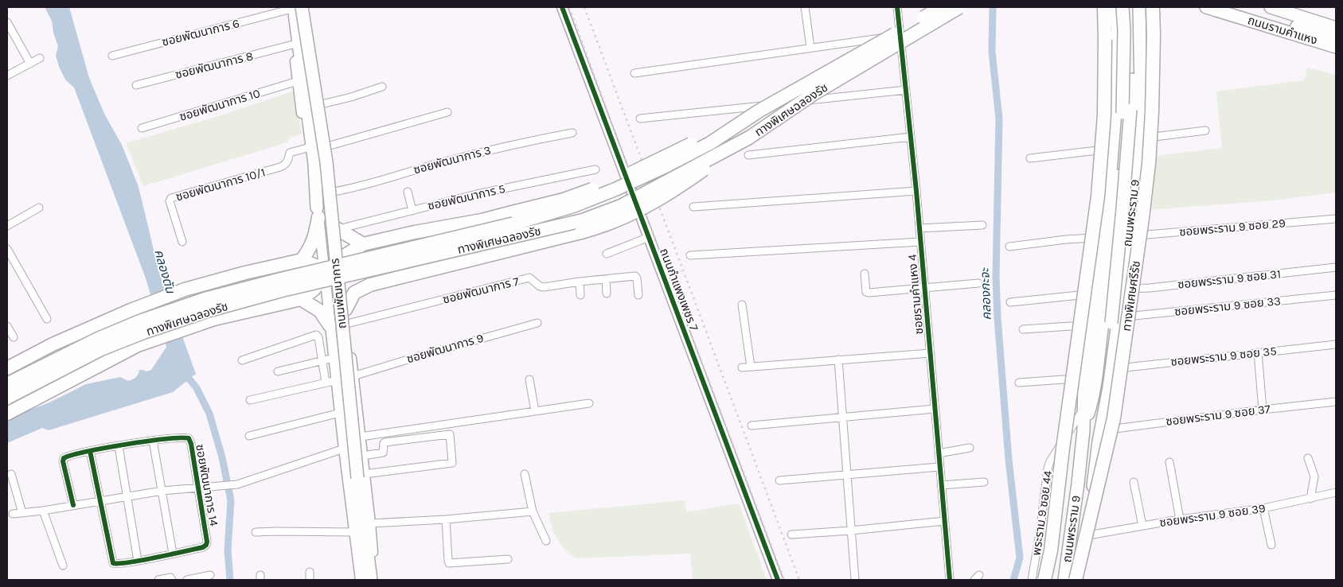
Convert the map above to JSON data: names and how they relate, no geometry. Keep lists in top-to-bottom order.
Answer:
{
  "streets": {
    "highway": ["ทางพิเศษฉลองรัช", "ทางพิเศษศรีรัช"],
    "main road": [
      "ถนนรามคำแหง",
      "ถนนพระราม 9",
      "ถนนกำแพงเพชร 7",
      "ถนนพัฒนาการ"
    ],
    "street": [
      "ซอยพัฒนาการ 6",
      "ซอยพัฒนาการ 8",
      "ซอยพัฒนาการ 10",
      "ซอยพัฒนาการ 3",
      "ซอยพัฒนาการ 10/1",
      "ซอยพัฒนาการ 5",
      "ซอยพระราม 9 ซอย 29",
      "ซอยพระราม 9 ซอย 31",
      "ซอยพัฒนาการ 7",
      "ซอยรามคำแหง 4",
      "ซอยพระราม 9 ซอย 33",
      "ซอยพัฒนาการ 9",
      "ซอยพระราม 9 ซอย 35",
      "ซอยพระราม 9 ซอย 37",
      "ซอยพัฒนาการ 14",
      "พระราม 9 ซอย 44",
      "ซอยพระราม 9 ซอย 39"
    ]
  },
  "crossings": [
    ["ซอยพัฒนาการ 6", "ถนนพัฒนาการ"],
    ["ซอยพัฒนาการ 8", "ถนนพัฒนาการ"],
    ["ซอยพัฒนาการ 10", "ถนนพัฒนาการ"],
    ["ซอยพัฒนาการ 3", "ถนนพัฒนาการ"],
    ["ซอยพัฒนาการ 10/1", "ถนนพัฒนาการ"],
    ["ซอยพัฒนาการ 5", "ถนนพัฒนาการ"],
    ["ถนนพระราม 9", "ซอยพระราม 9 ซอย 29"],
    ["ถนนพระราม 9", "ซอยพระราม 9 ซอย 31"],
    ["ถนนพระราม 9", "ซอยพระราม 9 ซอย 33"],
    ["ถนนพระราม 9", "ซอยพระราม 9 ซอย 35"],
    ["ถนนพระราม 9", "ซอยพระราม 9 ซอย 37"],
    ["ถนนพระราม 9", "พระราม 9 ซอย 44"],
    ["ถนนพระราม 9", "ซอยพระราม 9 ซอย 39"],
    ["ซอยพัฒนาการ 7", "ถนนพัฒนาการ"],
    ["ถนนพัฒนาการ", "ซอยพัฒนาการ 9"],
    ["ถนนพัฒนาการ", "ซอยพัฒนาการ 14"]
  ],
  "water": ["คลองตัน", "คลองกะจะ"]
}
